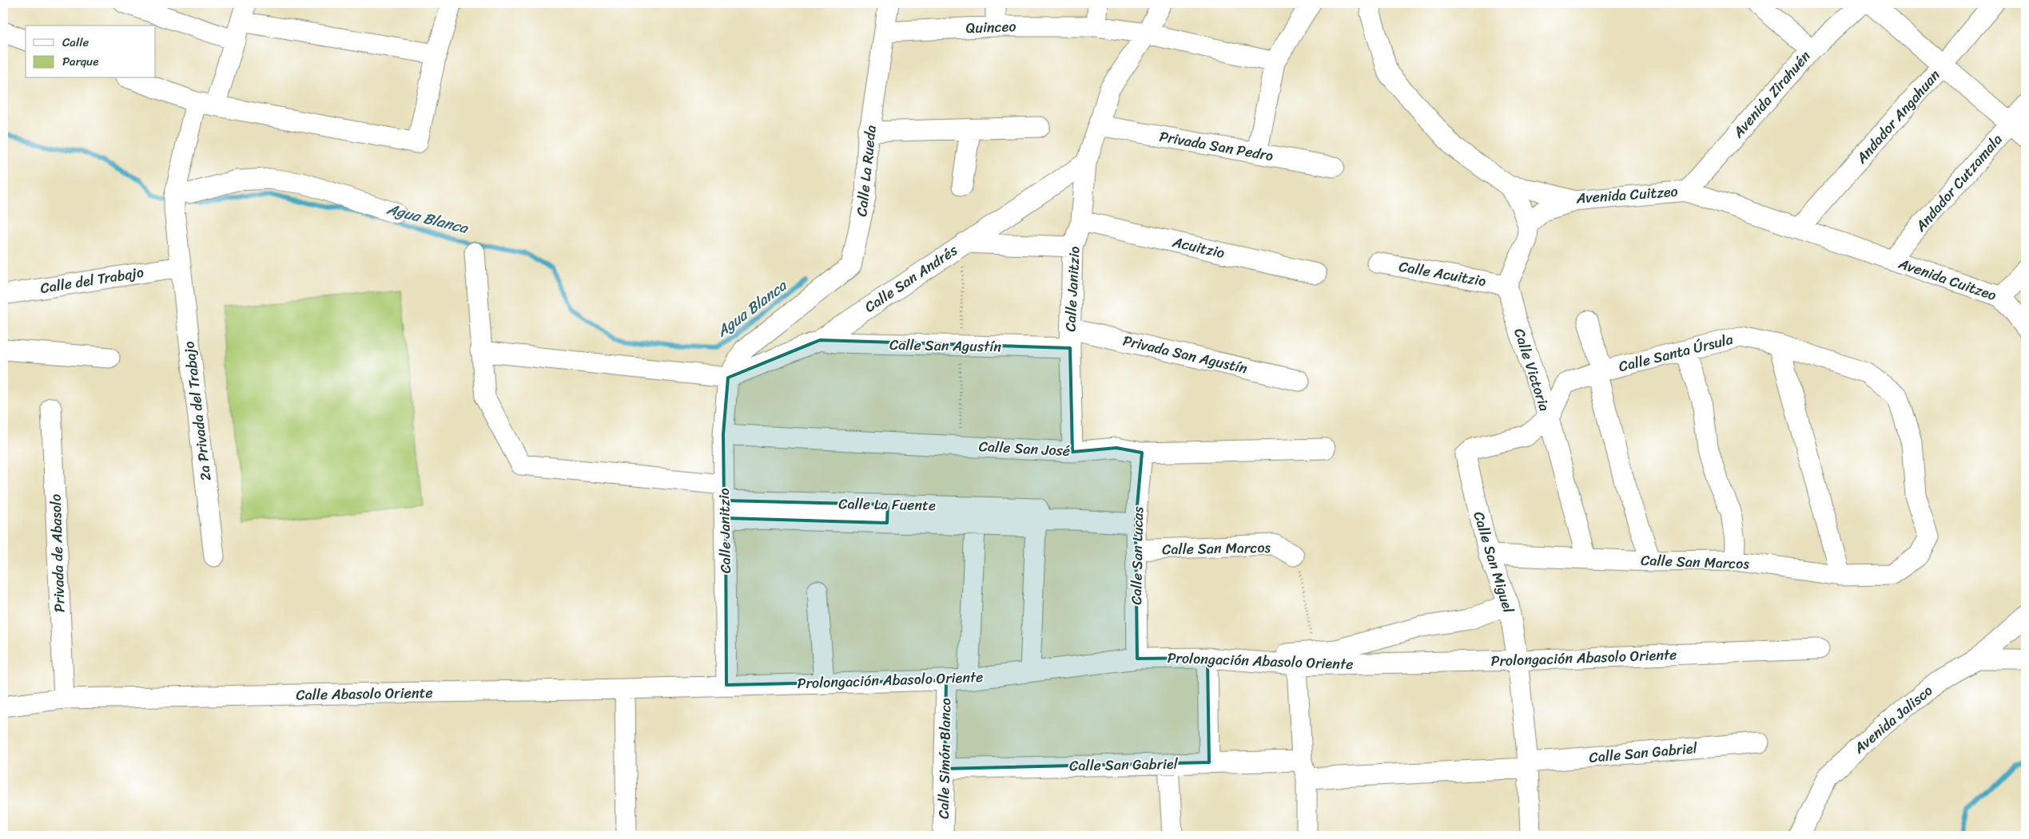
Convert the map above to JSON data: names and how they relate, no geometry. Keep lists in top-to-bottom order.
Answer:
{
  "streets": {
    "street": [
      "Quinceo",
      "Avenida Zirahuén",
      "Andador Angahuan",
      "Privada San Pedro",
      "Calle La Rueda",
      "Andador Cutzamala",
      "Avenida Cuitzeo",
      "Acuitzio",
      "Calle Acuitzio",
      "Calle San Andrés",
      "Calle del Trabajo",
      "Calle Janitzio",
      "Calle San Agustín",
      "Calle Santa Úrsula",
      "Privada San Agustín",
      "Calle Victoria",
      "2a Privada del Trabajo",
      "Calle San José",
      "Calle La Fuente",
      "Calle San Marcos",
      "Privada de Abasolo",
      "Calle San Lucas",
      "Calle San Miguel",
      "Prolongación Abasolo Oriente",
      "Calle Abasolo Oriente",
      "Avenida Jalisco",
      "Calle San Gabriel",
      "Calle Simón Blanco"
    ]
  },
  "crossings": [
    ["Quinceo", "Calle La Rueda"],
    ["Quinceo", "Calle Janitzio"],
    ["Avenida Zirahuén", "Avenida Cuitzeo"],
    ["Andador Angahuan", "Avenida Cuitzeo"],
    ["Privada San Pedro", "Calle Janitzio"],
    ["Calle La Rueda", "Calle San Andrés"],
    ["Calle La Rueda", "Calle Janitzio"],
    ["Andador Cutzamala", "Avenida Cuitzeo"],
    ["Acuitzio", "Calle Janitzio"],
    ["Calle Acuitzio", "Calle Victoria"],
    ["Calle San Andrés", "Calle Janitzio"],
    ["Calle San Andrés", "Calle San Agustín"],
    ["Calle del Trabajo", "2a Privada del Trabajo"],
    ["Calle Janitzio", "Calle San Agustín"],
    ["Calle Janitzio", "Privada San Agustín"],
    ["Calle Janitzio", "Calle San José"],
    ["Calle Janitzio", "Calle La Fuente"],
    ["Calle Janitzio", "Prolongación Abasolo Oriente"],
    ["Calle Janitzio", "Calle Abasolo Oriente"],
    ["Calle San Agustín", "Privada San Agustín"],
    ["Calle Santa Úrsula", "Calle Victoria"],
    ["Calle Santa Úrsula", "Calle San Marcos"],
    ["Calle Santa Úrsula", "Calle San Miguel"],
    ["Calle Victoria", "Calle San Marcos"],
    ["Calle Victoria", "Calle San Miguel"],
    ["Calle San José", "Calle San Lucas"],
    ["Calle La Fuente", "Calle San Lucas"],
    ["Calle San Marcos", "Calle San Lucas"],
    ["Calle San Marcos", "Calle San Miguel"],
    ["Privada de Abasolo", "Calle Abasolo Oriente"],
    ["Calle San Lucas", "Prolongación Abasolo Oriente"],
    ["Calle San Miguel", "Prolongación Abasolo Oriente"],
    ["Calle San Miguel", "Calle San Gabriel"],
    ["Prolongación Abasolo Oriente", "Calle Abasolo Oriente"],
    ["Prolongación Abasolo Oriente", "Calle Simón Blanco"],
    ["Calle San Gabriel", "Calle Simón Blanco"]
  ],
  "water": ["Agua Blanca"],
  "legend": ["Calle", "Parque"]
}
